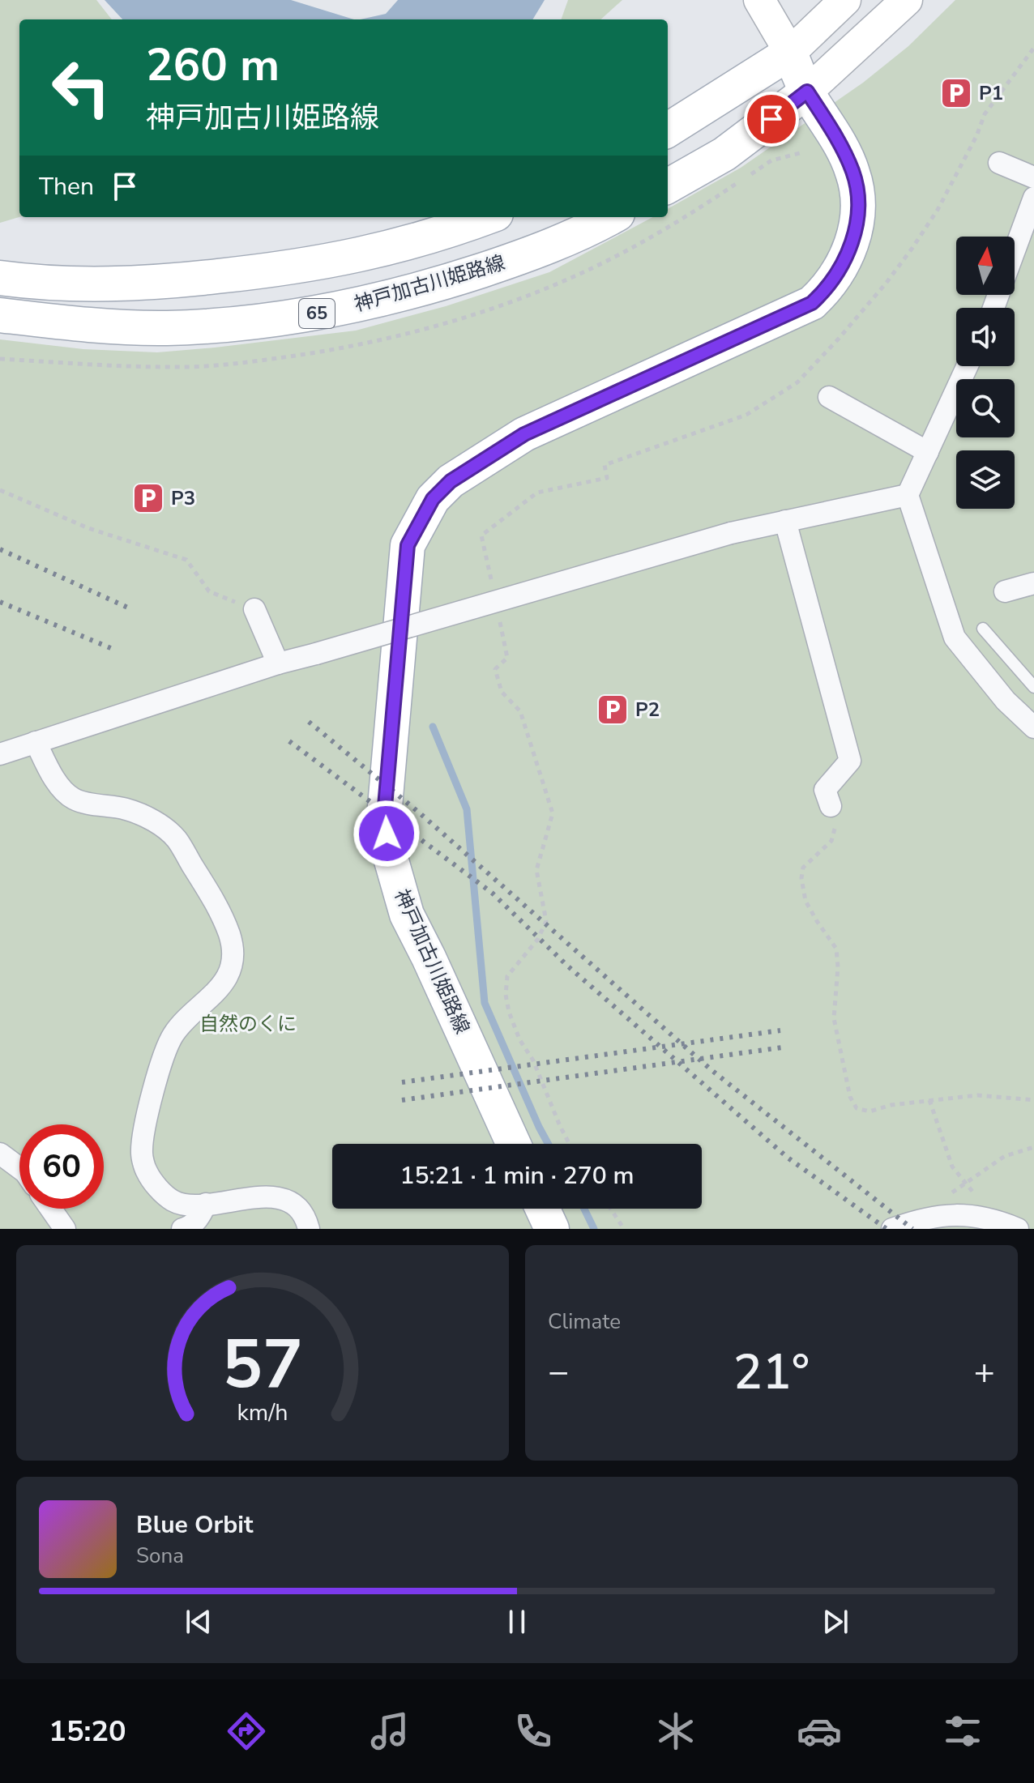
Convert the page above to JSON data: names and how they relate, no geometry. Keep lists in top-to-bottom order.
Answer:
{
  "streets": {
    "main road": ["神戸加古川姫路線", "65"]
  },
  "parks": ["自然のくに"],
  "places": {
    "parking": ["P1", "P3", "P2"]
  },
  "north": "top",
  "page": {
    "turn": ["260 m", "神戸加古川姫路線"],
    "then": "Then",
    "limit": "60",
    "trip": "15:21 · 1 min · 270 m",
    "tile": "Climate",
    "heat": ["−", "21°", "+"],
    "song": ["Blue Orbit", "Sona"],
    "tabs": "15:20",
    "gauge": ["57", "km/h"]
  }
}
